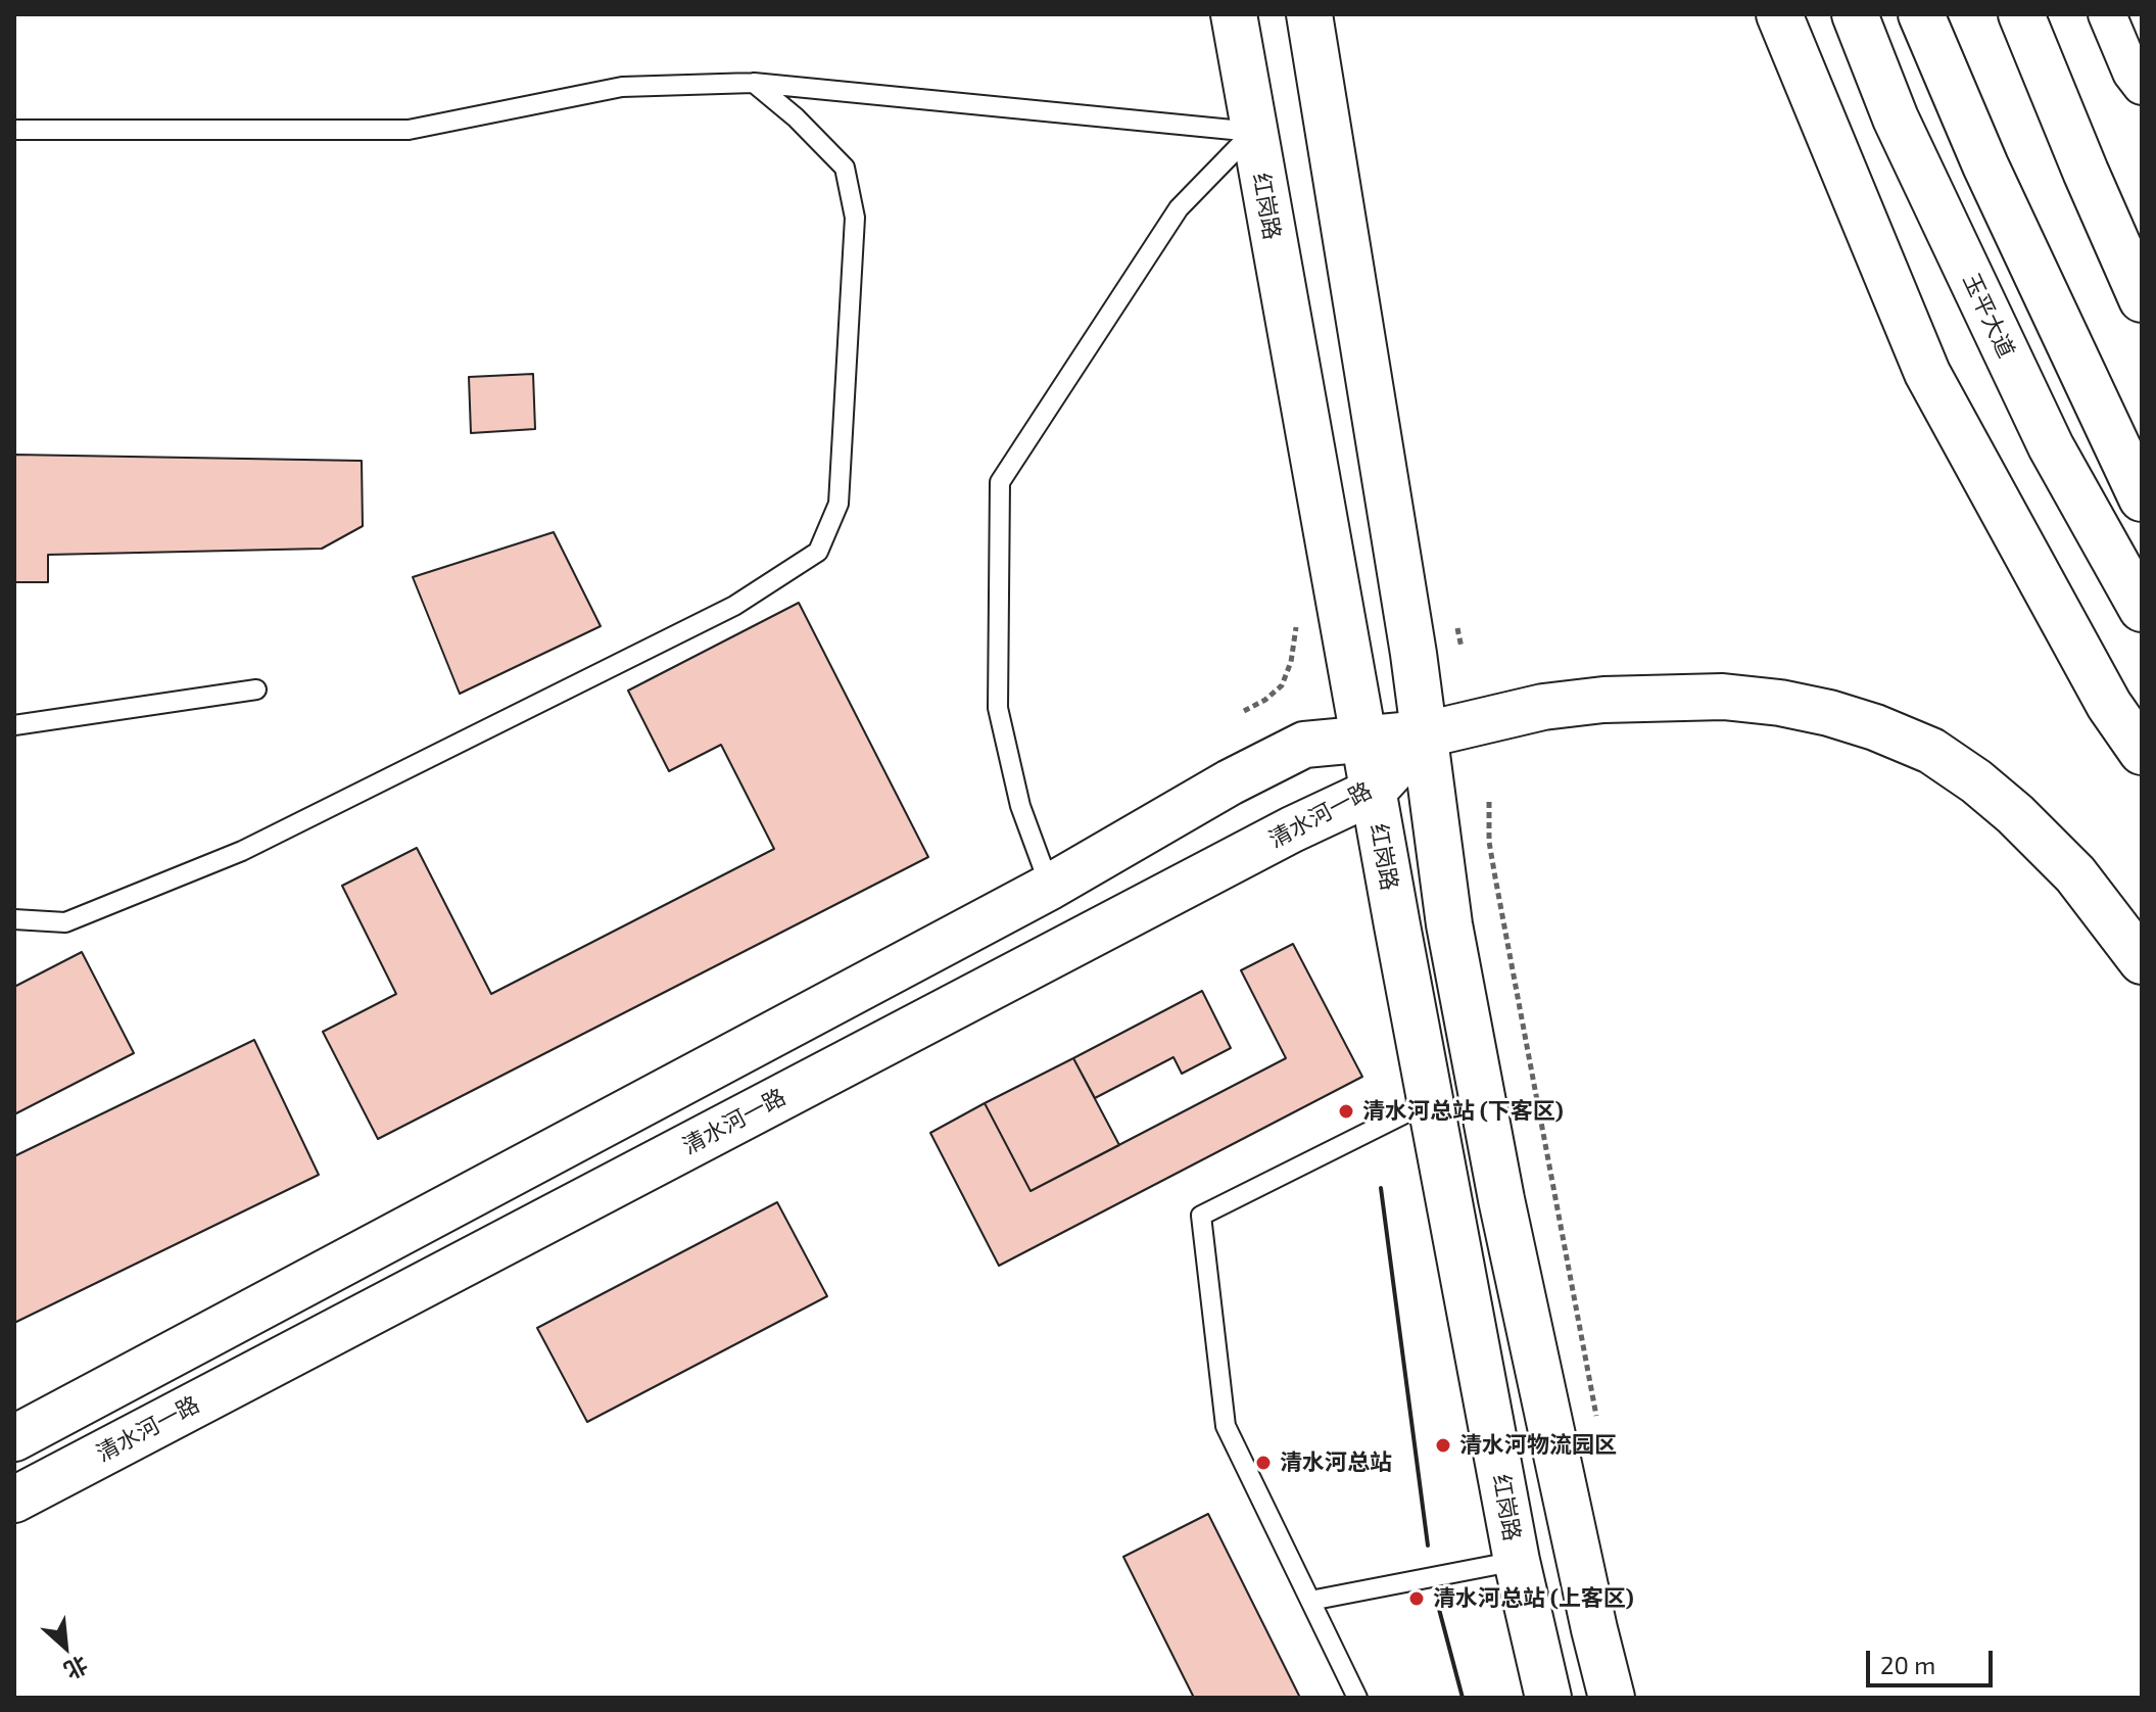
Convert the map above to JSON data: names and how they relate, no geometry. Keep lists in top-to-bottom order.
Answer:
{
  "streets": {
    "main road": ["红岗路", "玉平大道", "清水河一路"]
  },
  "crossings": [
    ["红岗路", "清水河一路"]
  ],
  "places": [
    "清水河总站 (下客区)",
    "清水河物流园区",
    "清水河总站",
    "清水河总站 (上客区)"
  ],
  "scale_bar": "20 m",
  "north": "bottom right"
}
